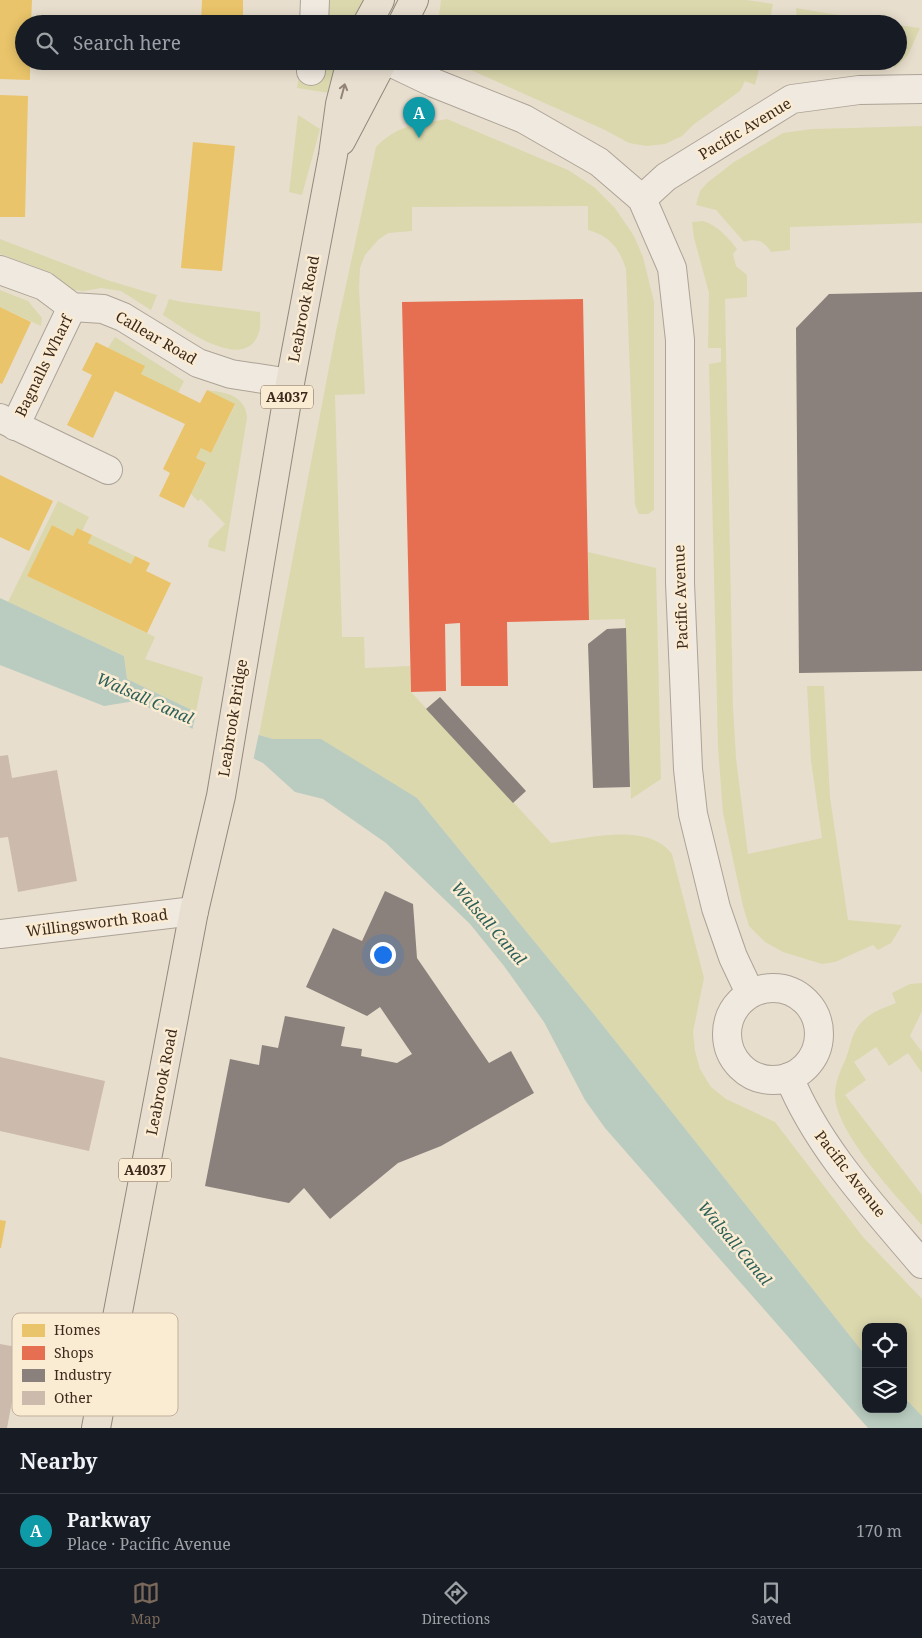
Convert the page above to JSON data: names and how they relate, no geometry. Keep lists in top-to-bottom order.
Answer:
{
  "streets": {
    "main road": ["Leabrook Road", "A4037", "Leabrook Bridge"],
    "street": [
      "Pacific Avenue",
      "Callear Road",
      "Bagnalls Wharf",
      "Willingsworth Road"
    ]
  },
  "crossings": [
    ["Leabrook Road", "Callear Road"],
    ["Leabrook Road", "Leabrook Bridge"],
    ["Leabrook Road", "Willingsworth Road"],
    ["Callear Road", "Bagnalls Wharf"]
  ],
  "water": ["Walsall Canal"],
  "legend": [
    "Homes",
    "Shops",
    "Industry",
    "Other"
  ],
  "page": {
    "search": "Search here",
    "pins": "A",
    "heading": "Nearby",
    "list": [
      {
        "mark": "A",
        "name": "Parkway",
        "note": "Place · Pacific Avenue",
        "value": "170 m"
      }
    ],
    "nav": ["Map", "Directions", "Saved"]
  }
}
